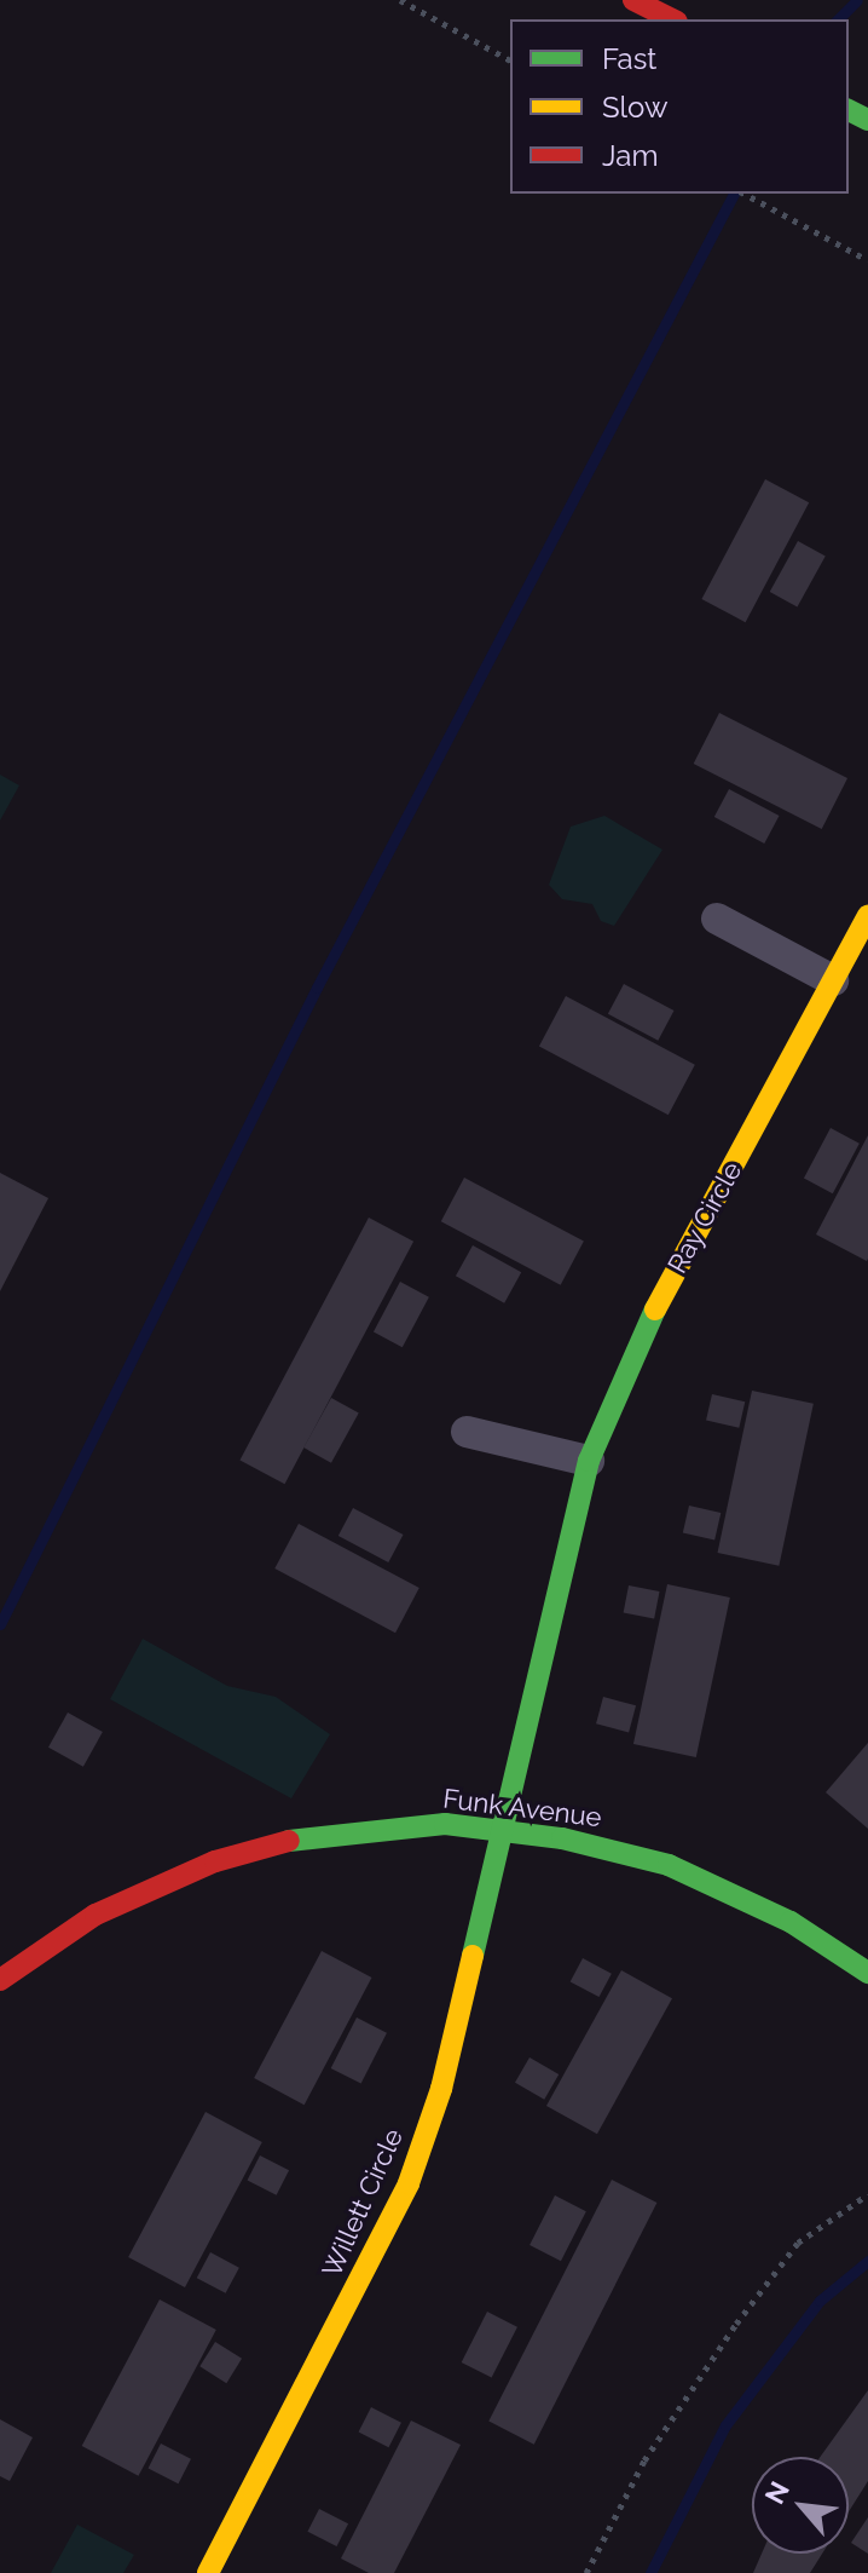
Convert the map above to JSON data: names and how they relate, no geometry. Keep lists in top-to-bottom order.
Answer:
{
  "streets": {
    "street": ["Ray Circle", "Funk Avenue", "Willett Circle"]
  },
  "crossings": [
    ["Ray Circle", "Funk Avenue"],
    ["Ray Circle", "Willett Circle"],
    ["Funk Avenue", "Willett Circle"]
  ],
  "legend": ["Fast", "Slow", "Jam"],
  "north": "top left"
}
